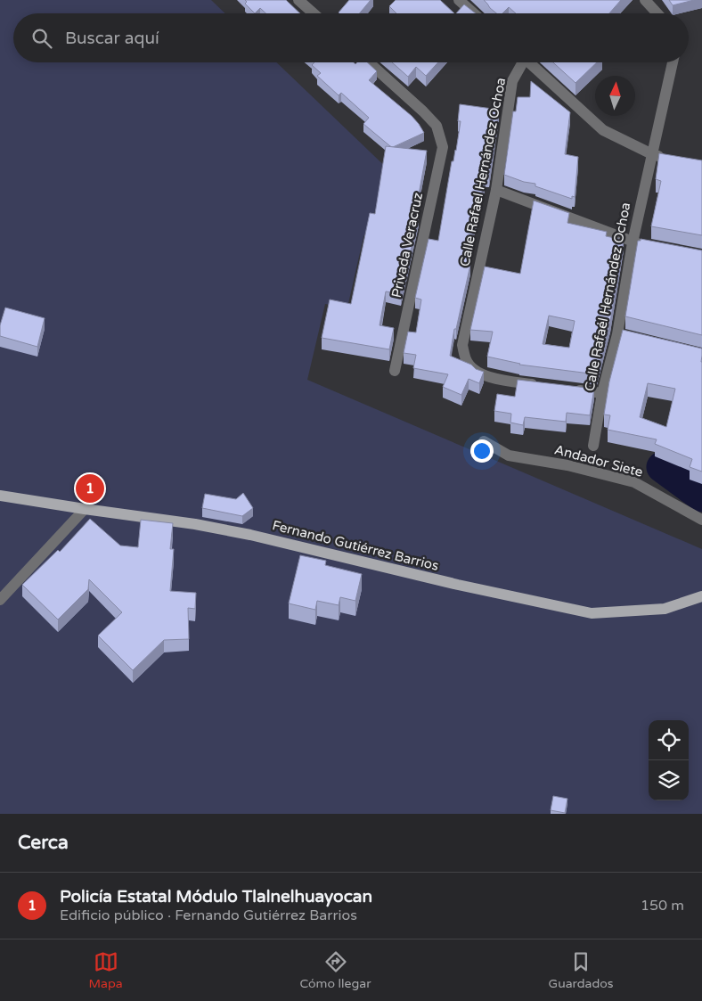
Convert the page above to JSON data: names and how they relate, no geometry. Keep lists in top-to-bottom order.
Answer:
{
  "streets": {
    "main road": ["Fernando Gutiérrez Barrios"],
    "street": [
      "Calle Rafael Hernández Ochoa",
      "Privada Veracruz",
      "Calle Rafaél Hernández Ochoa",
      "Andador Siete"
    ]
  },
  "north": "top",
  "page": {
    "search": "Buscar aquí",
    "pins": "1",
    "heading": "Cerca",
    "list": [
      {
        "mark": "1",
        "name": "Policía Estatal Módulo Tlalnelhuayocan",
        "note": "Edificio público · Fernando Gutiérrez Barrios",
        "value": "150 m"
      }
    ],
    "nav": ["Mapa", "Cómo llegar", "Guardados"]
  }
}
